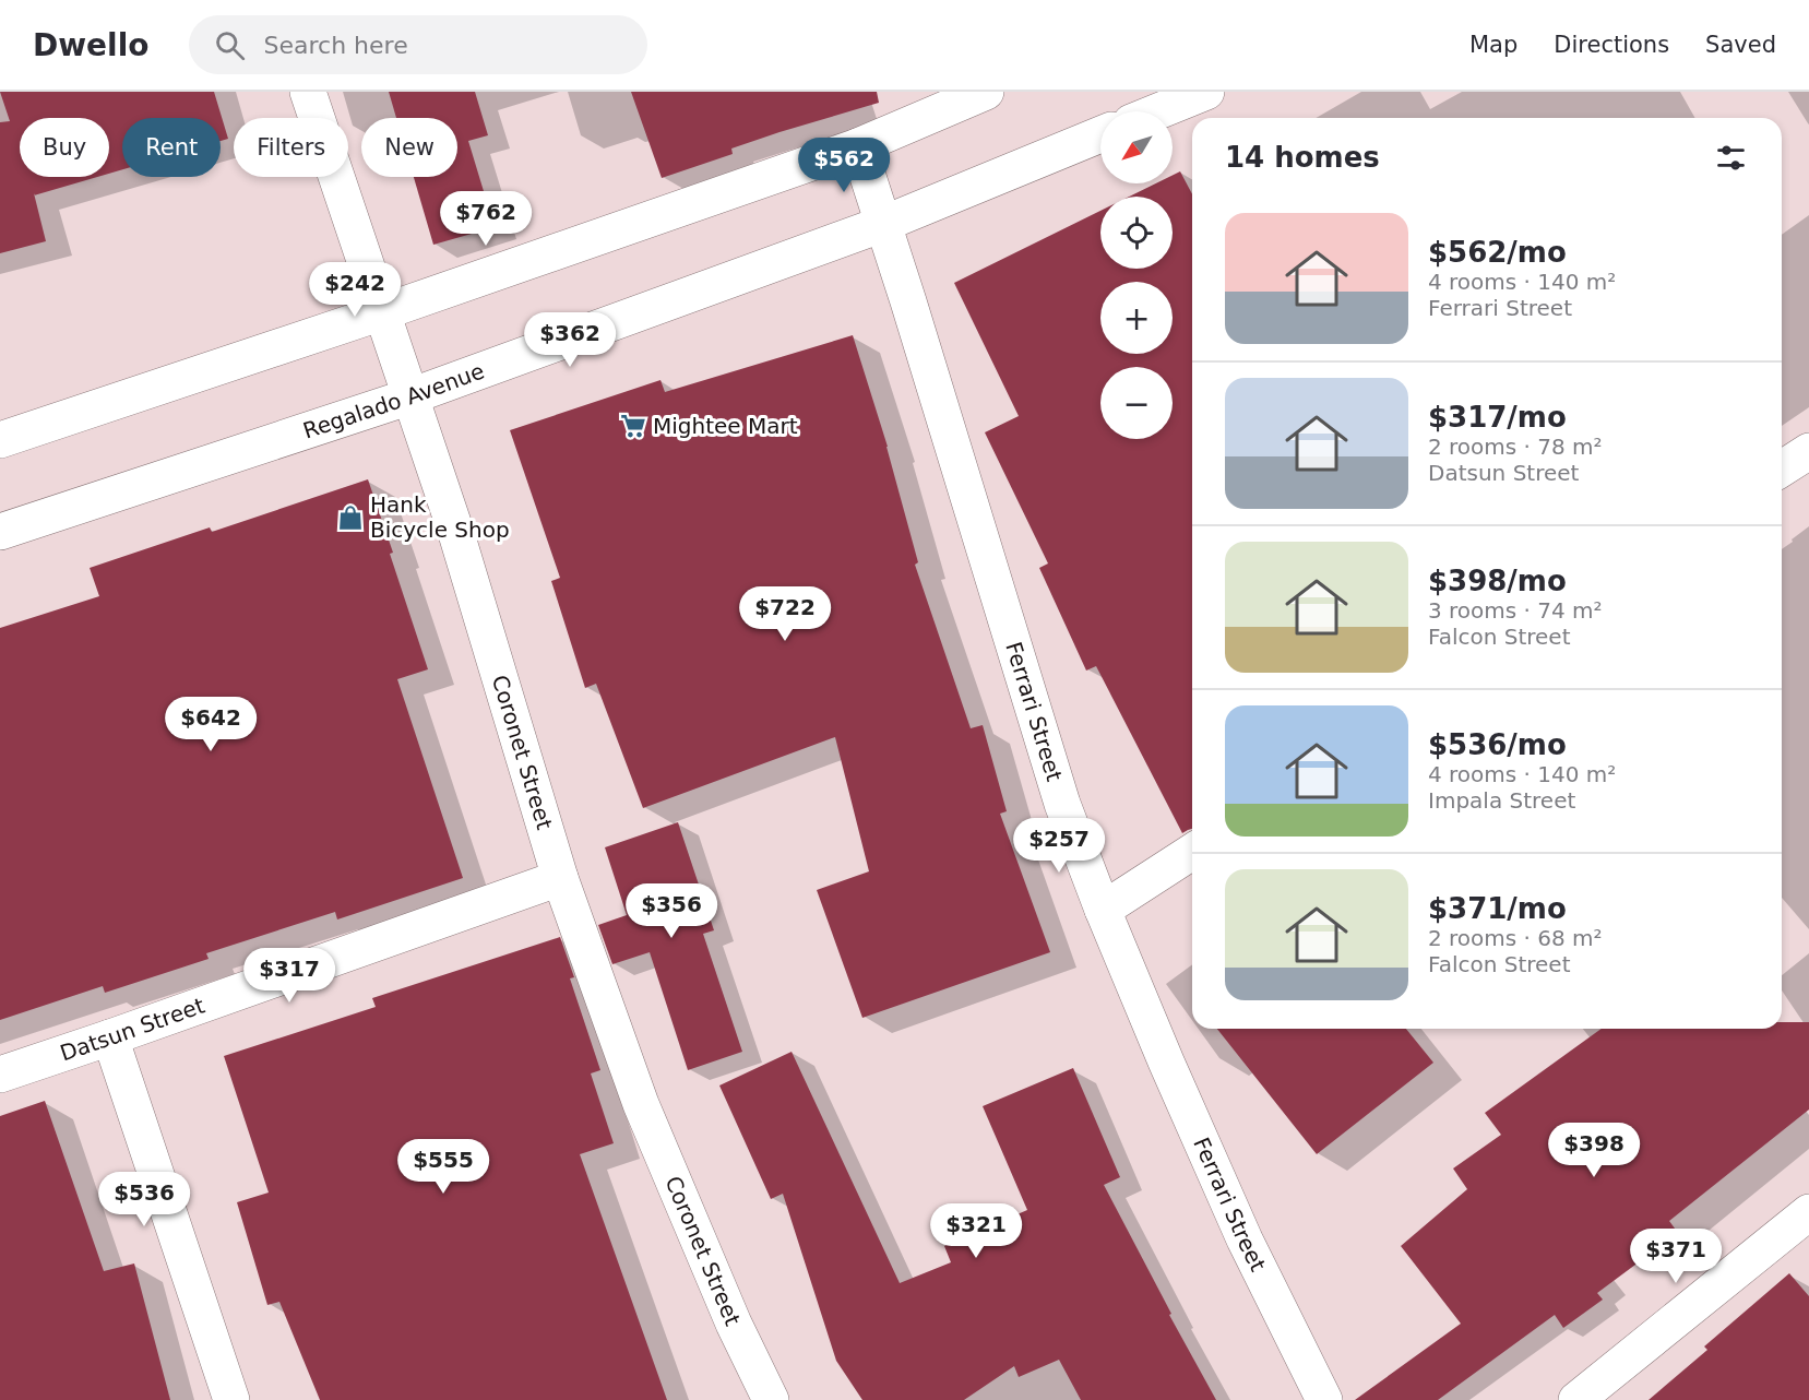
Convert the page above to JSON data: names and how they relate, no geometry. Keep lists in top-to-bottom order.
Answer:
{
  "streets": {
    "street": [
      "Regalado Avenue",
      "Ferrari Street",
      "Coronet Street",
      "Datsun Street"
    ]
  },
  "crossings": [
    ["Regalado Avenue", "Ferrari Street"],
    ["Regalado Avenue", "Coronet Street"],
    ["Coronet Street", "Datsun Street"]
  ],
  "places": {
    "supermarket": ["Mightee Mart"],
    "shop": ["Hank Bicycle Shop"]
  },
  "north": "bottom left",
  "page": {
    "header": "Dwello",
    "search": "Search here",
    "nav": ["Map", "Directions", "Saved"],
    "map_buttons": ["+", "−"],
    "chip": [
      "Buy",
      "Rent",
      "Filters",
      "New"
    ],
    "heading": "14 homes",
    "price": [
      "$562",
      "$762",
      "$242",
      "$362",
      "$722",
      "$642",
      "$257",
      "$356",
      "$317",
      "$398",
      "$555",
      "$536",
      "$321",
      "$371"
    ],
    "list": [
      {
        "name": "$562/mo",
        "note": "4 rooms · 140 m² · Ferrari Street"
      },
      {
        "name": "$317/mo",
        "note": "2 rooms · 78 m² · Datsun Street"
      },
      {
        "name": "$398/mo",
        "note": "3 rooms · 74 m² · Falcon Street"
      },
      {
        "name": "$536/mo",
        "note": "4 rooms · 140 m² · Impala Street"
      },
      {
        "name": "$371/mo",
        "note": "2 rooms · 68 m² · Falcon Street"
      }
    ]
  }
}
